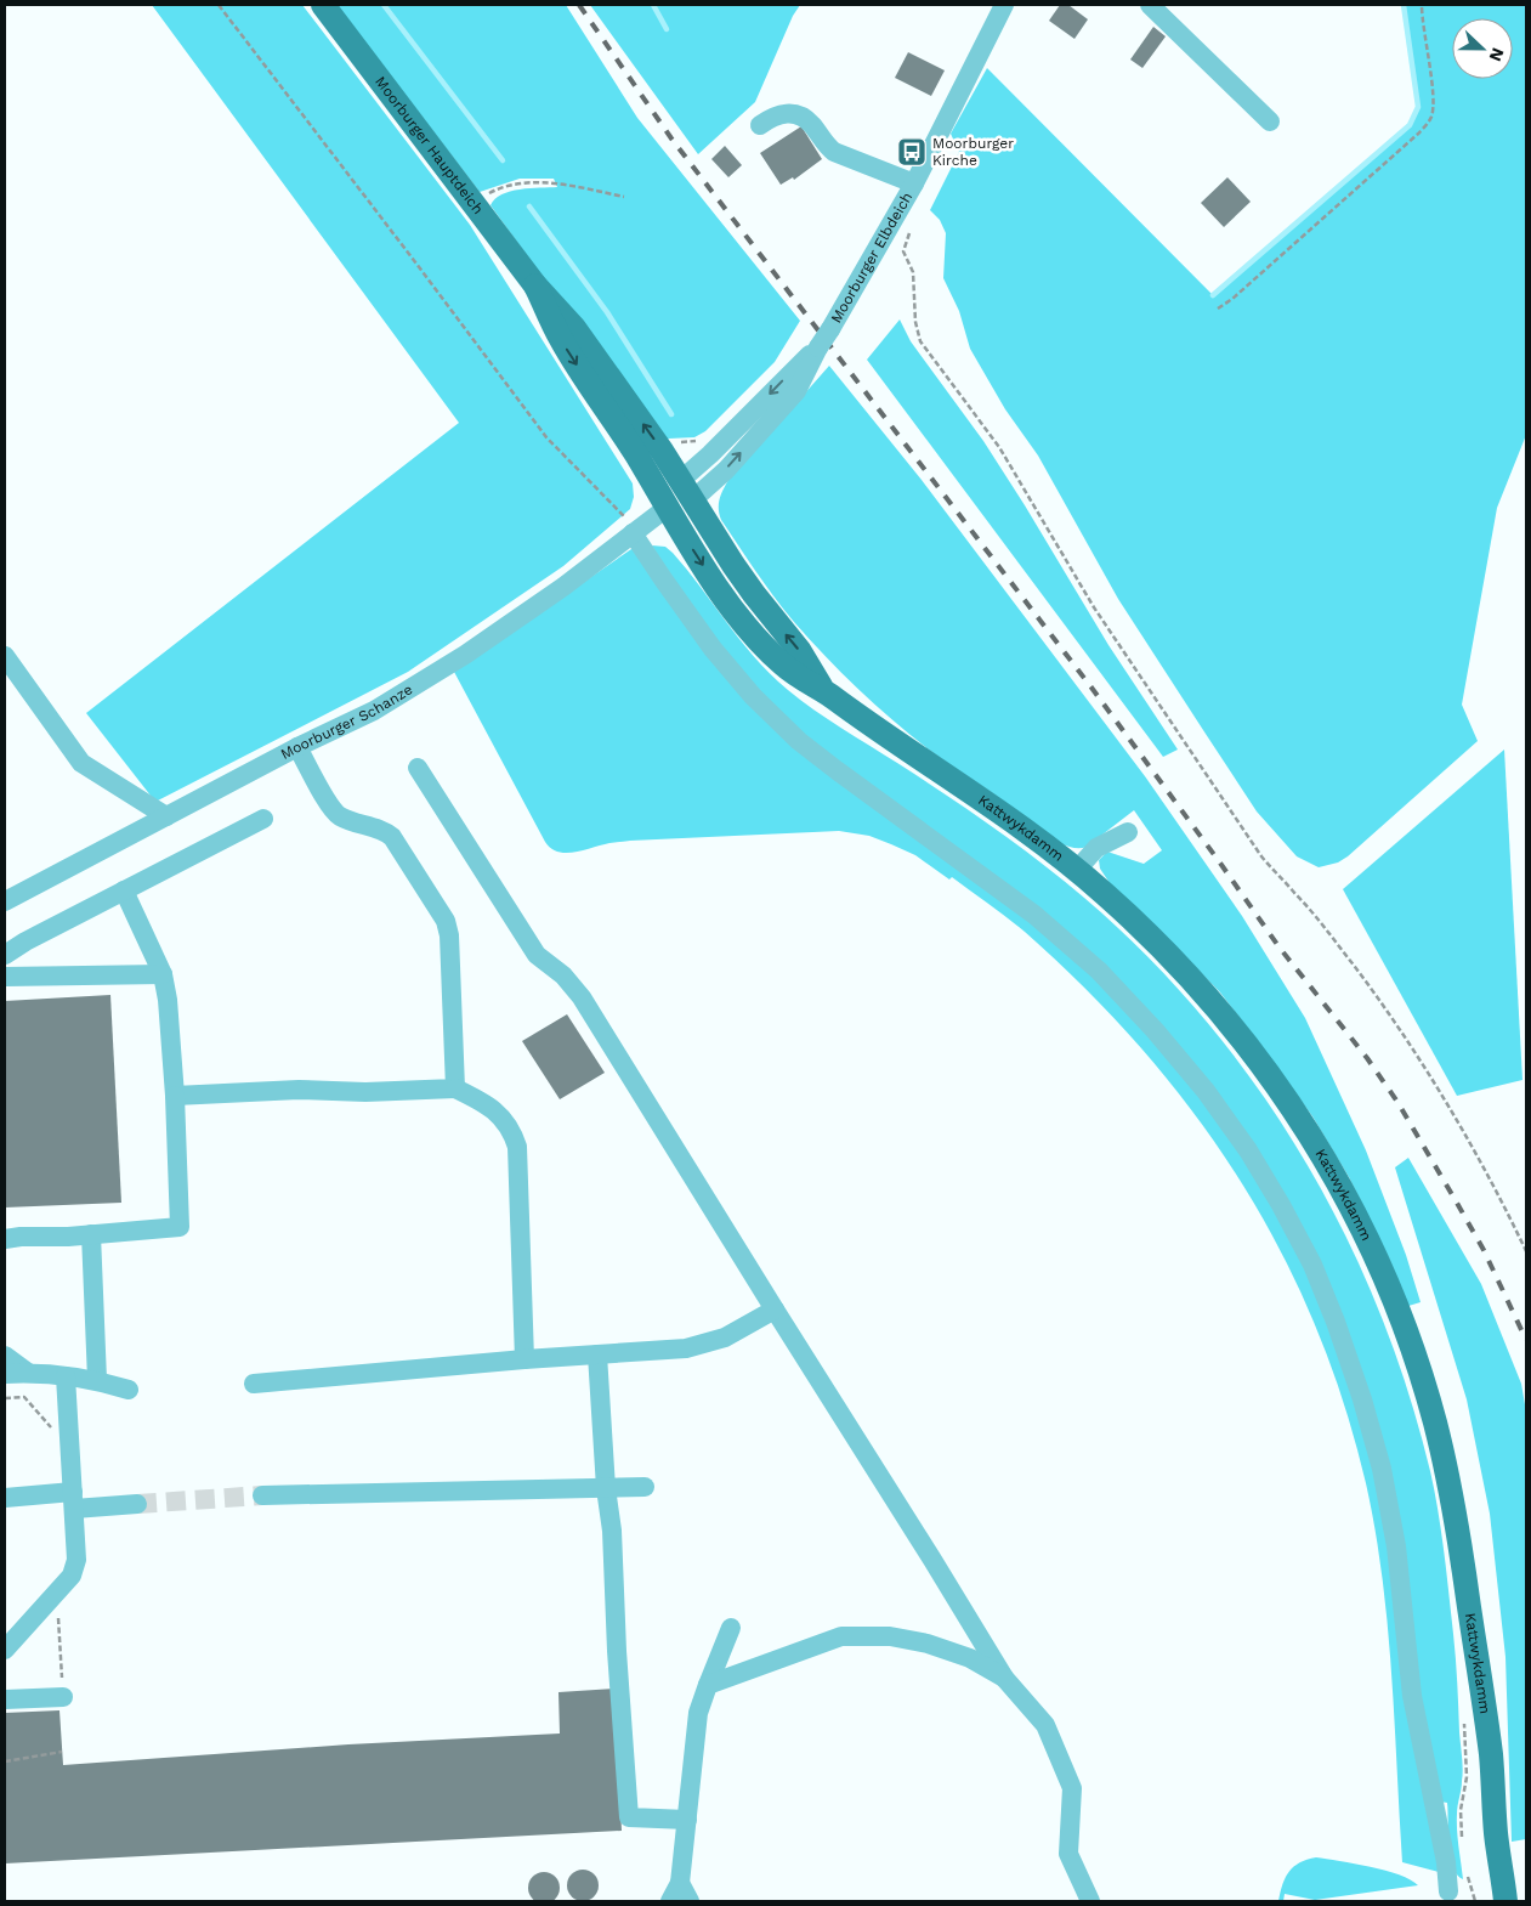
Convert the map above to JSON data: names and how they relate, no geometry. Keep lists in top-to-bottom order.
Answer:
{
  "streets": {
    "main road": ["Moorburger Hauptdeich", "Kattwykdamm"],
    "street": ["Moorburger Elbdeich", "Moorburger Schanze"]
  },
  "crossings": [
    ["Moorburger Hauptdeich", "Moorburger Elbdeich"],
    ["Moorburger Hauptdeich", "Moorburger Schanze"],
    ["Moorburger Hauptdeich", "Kattwykdamm"],
    ["Moorburger Elbdeich", "Kattwykdamm"],
    ["Moorburger Schanze", "Kattwykdamm"]
  ],
  "places": {
    "bus stop": ["Moorburger Kirche"]
  },
  "north": "right"
}
